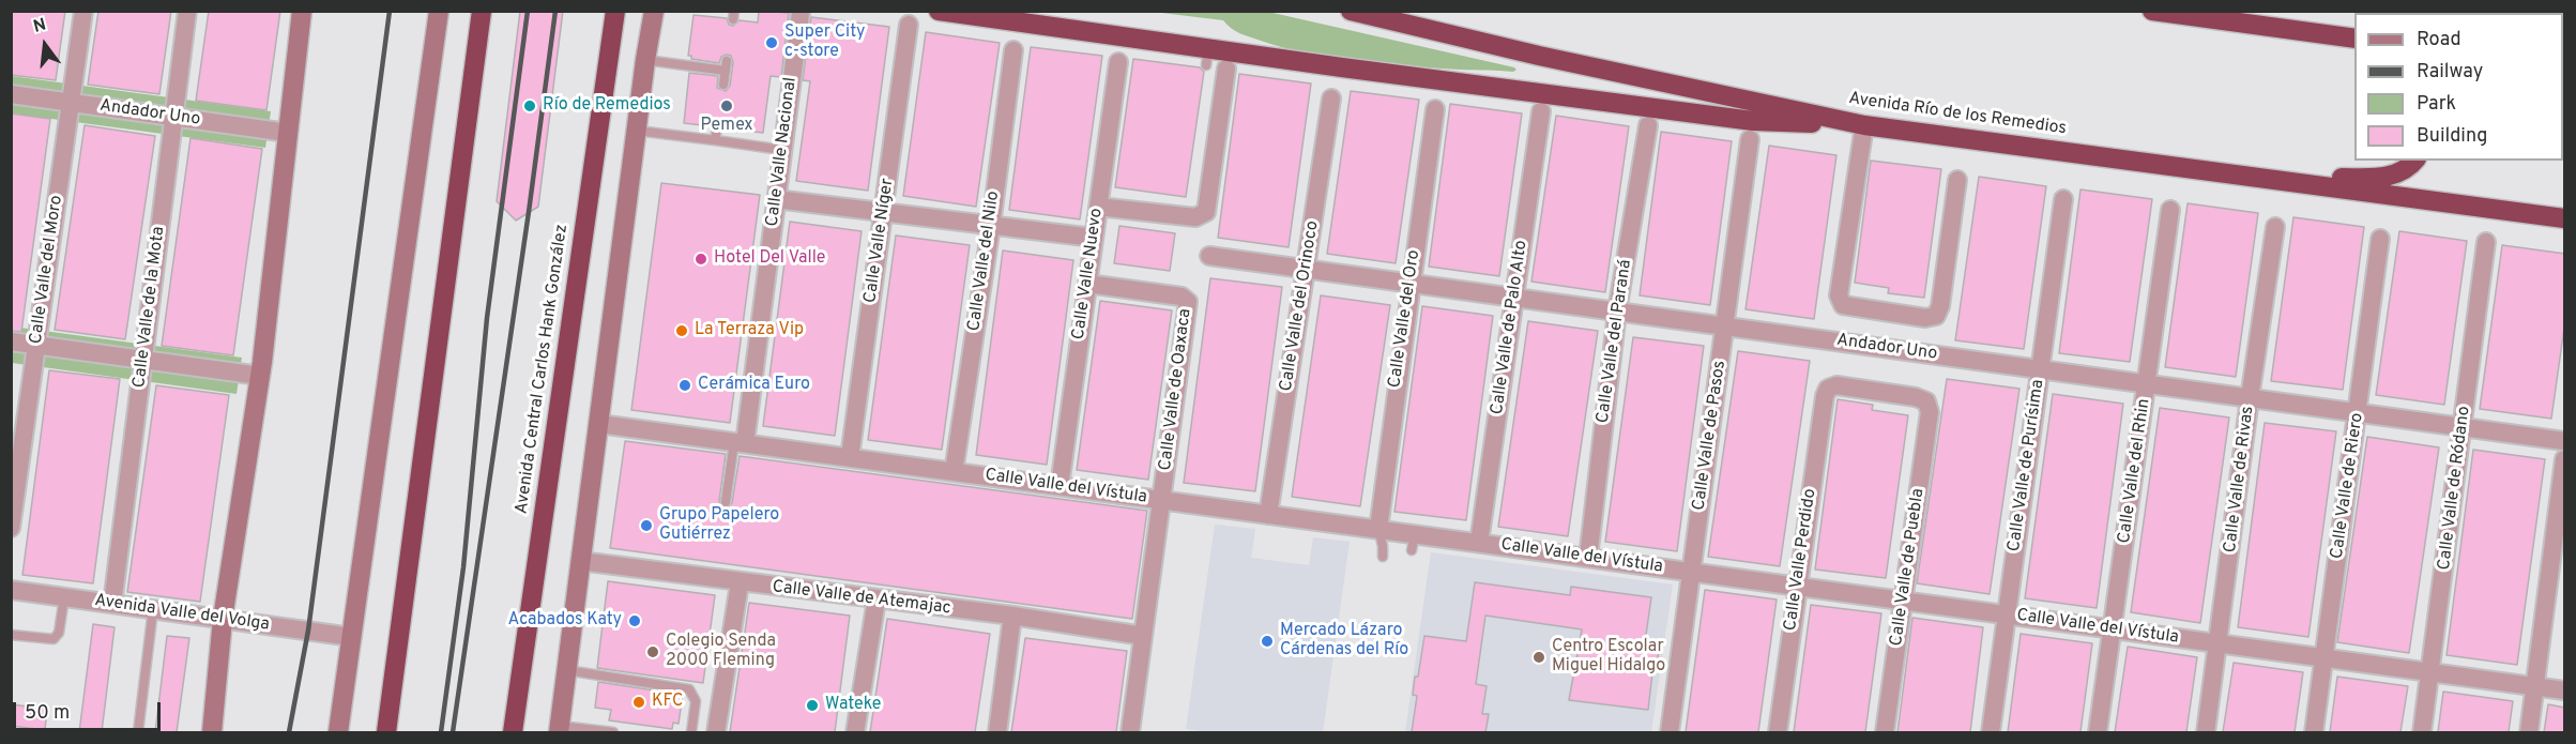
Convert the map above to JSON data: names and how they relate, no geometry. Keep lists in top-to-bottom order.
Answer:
{
  "streets": {
    "highway": ["Avenida Río de los Remedios", "Avenida Central Carlos Hank González"],
    "street": [
      "Andador Uno",
      "Calle Valle Nacional",
      "Calle Valle Níger",
      "Calle Valle del Nilo",
      "Calle Valle del Moro",
      "Calle Valle Nuevo",
      "Calle Valle del Orinoco",
      "Calle Valle de la Mota",
      "Calle Valle del Oro",
      "Calle Valle de Palo Alto",
      "Calle Valle del Paraná",
      "Calle Valle de Oaxaca",
      "Calle Valle de Pasos",
      "Calle Valle de Purísima",
      "Calle Valle del Rhin",
      "Calle Valle de Rivas",
      "Calle Valle de Riero",
      "Calle Valle del Vístula",
      "Calle Valle de Ródano",
      "Calle Valle Perdido",
      "Calle Valle de Puebla",
      "Calle Valle de Atemajac",
      "Avenida Valle del Volga"
    ]
  },
  "crossings": [
    ["Andador Uno", "Calle Valle del Moro"],
    ["Andador Uno", "Calle Valle del Orinoco"],
    ["Andador Uno", "Calle Valle de la Mota"],
    ["Andador Uno", "Calle Valle del Oro"],
    ["Andador Uno", "Calle Valle de Palo Alto"],
    ["Andador Uno", "Calle Valle del Paraná"],
    ["Andador Uno", "Calle Valle de Pasos"],
    ["Andador Uno", "Calle Valle de Purísima"],
    ["Andador Uno", "Calle Valle del Rhin"],
    ["Andador Uno", "Calle Valle de Rivas"],
    ["Andador Uno", "Calle Valle de Riero"],
    ["Andador Uno", "Calle Valle de Ródano"],
    ["Calle Valle Nacional", "Calle Valle del Vístula"],
    ["Calle Valle Níger", "Calle Valle del Vístula"],
    ["Calle Valle del Nilo", "Calle Valle del Vístula"],
    ["Calle Valle Nuevo", "Calle Valle de Oaxaca"],
    ["Calle Valle Nuevo", "Calle Valle del Vístula"],
    ["Calle Valle del Orinoco", "Calle Valle del Vístula"],
    ["Calle Valle de la Mota", "Avenida Valle del Volga"],
    ["Calle Valle del Oro", "Calle Valle del Vístula"],
    ["Calle Valle de Palo Alto", "Calle Valle del Vístula"],
    ["Calle Valle del Paraná", "Calle Valle del Vístula"],
    ["Calle Valle de Oaxaca", "Calle Valle del Vístula"],
    ["Calle Valle de Oaxaca", "Calle Valle de Atemajac"],
    ["Calle Valle de Pasos", "Calle Valle del Vístula"],
    ["Calle Valle de Purísima", "Calle Valle del Vístula"],
    ["Calle Valle del Rhin", "Calle Valle del Vístula"],
    ["Calle Valle de Rivas", "Calle Valle del Vístula"],
    ["Calle Valle de Riero", "Calle Valle del Vístula"],
    ["Calle Valle del Vístula", "Calle Valle de Ródano"],
    ["Calle Valle del Vístula", "Calle Valle Perdido"],
    ["Calle Valle del Vístula", "Calle Valle de Puebla"],
    ["Calle Valle Perdido", "Calle Valle de Puebla"]
  ],
  "places": [
    "Super City c-store",
    "Río de Remedios",
    "Pemex",
    "Hotel Del Valle",
    "La Terraza Vip",
    "Cerámica Euro",
    "Grupo Papelero Gutiérrez",
    "Acabados Katy",
    "Mercado Lázaro Cárdenas del Río",
    "Colegio Senda 2000 Fleming",
    "Centro Escolar Miguel Hidalgo",
    "KFC",
    "Wateke"
  ],
  "legend": [
    "Road",
    "Railway",
    "Park",
    "Building"
  ],
  "scale_bar": "50 m",
  "north": "top"
}
